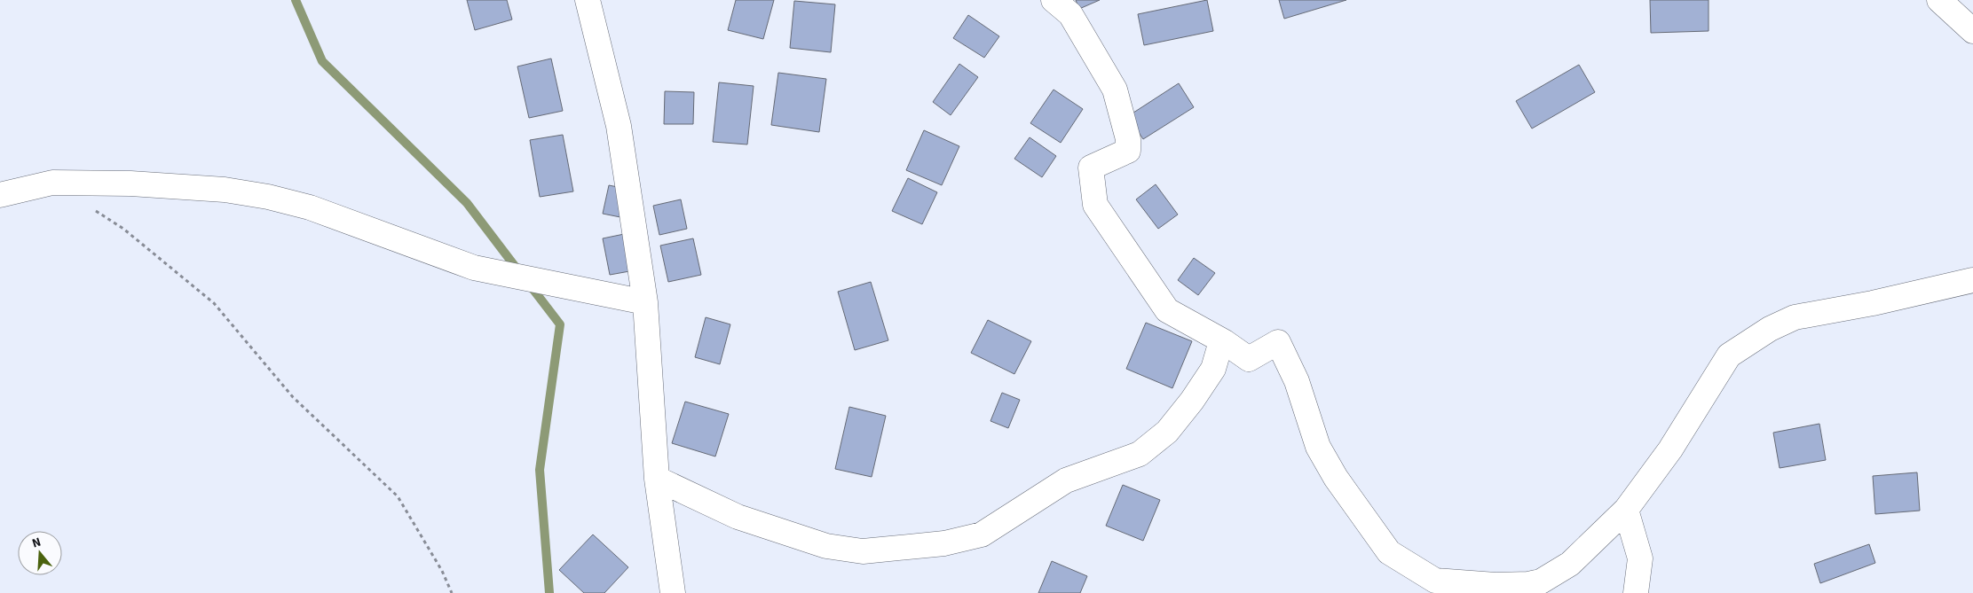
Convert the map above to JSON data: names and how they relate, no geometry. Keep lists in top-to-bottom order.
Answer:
{
  "north": "top"
}
